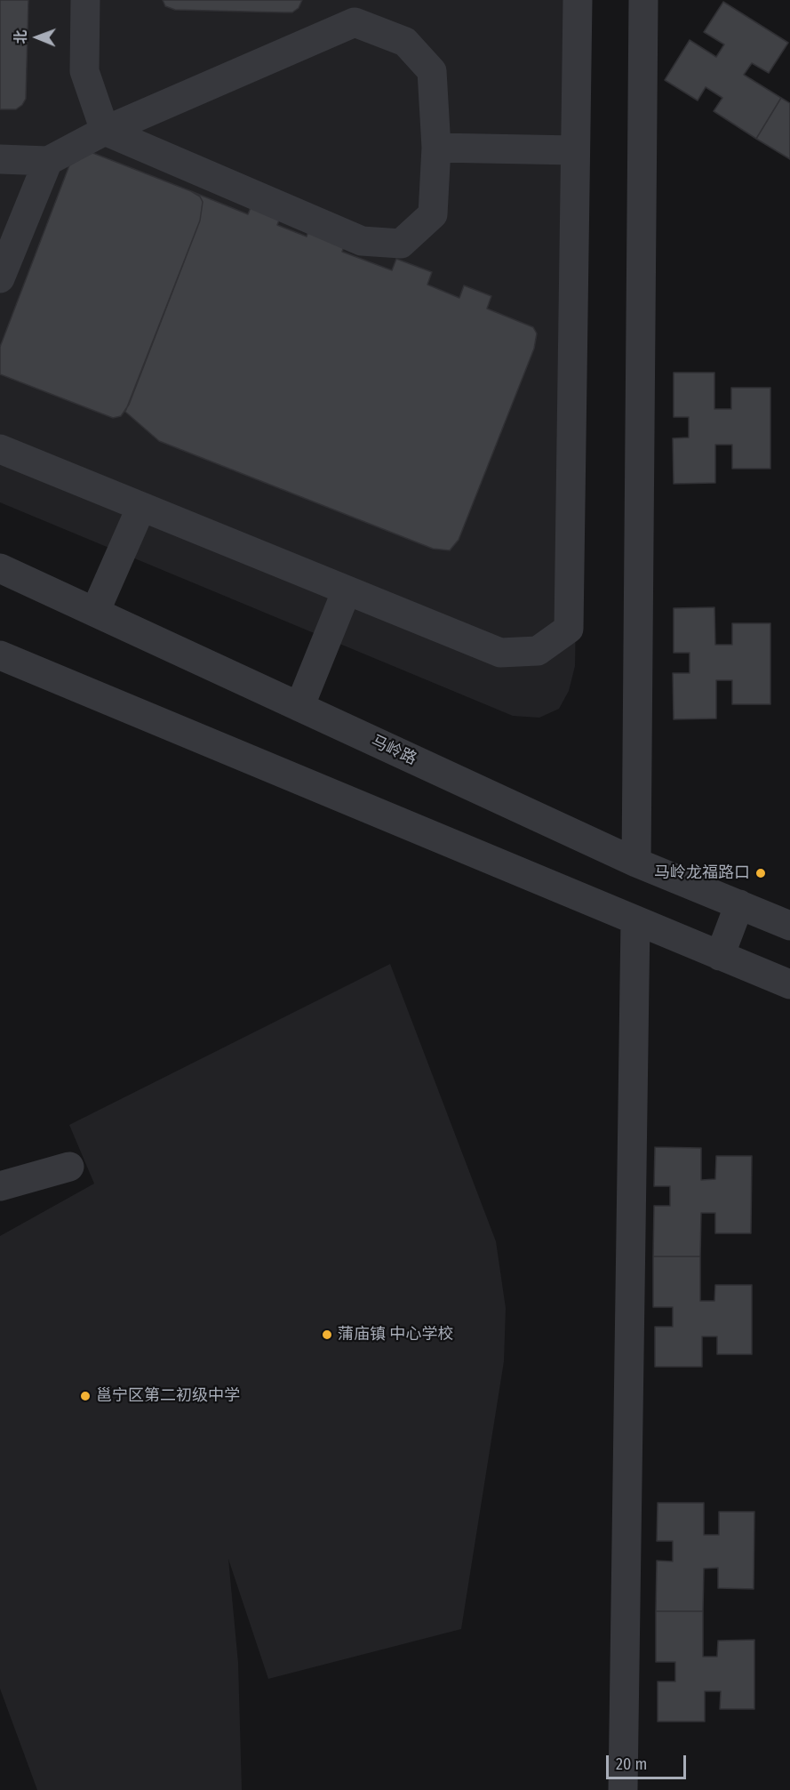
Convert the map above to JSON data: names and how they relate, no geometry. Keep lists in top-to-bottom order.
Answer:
{
  "streets": {
    "street": ["马岭路"]
  },
  "places": ["马岭龙福路口", "蒲庙镇 中心学校", "邕宁区第二初级中学"],
  "scale_bar": "20 m",
  "north": "left"
}
